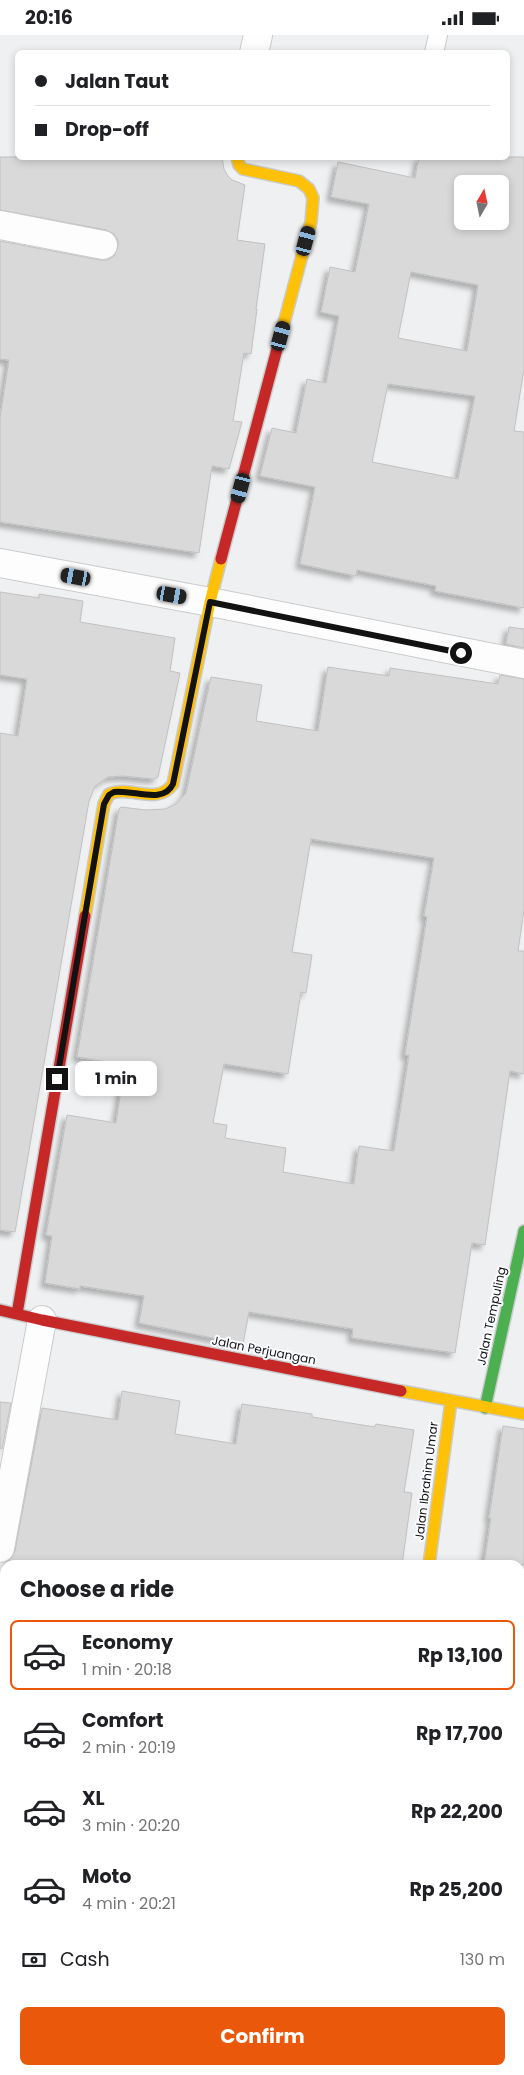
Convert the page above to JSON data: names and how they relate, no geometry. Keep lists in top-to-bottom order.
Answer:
{
  "streets": {
    "street": ["Jalan Tempuling", "Jalan Perjuangan", "Jalan Ibrahim Umar"]
  },
  "crossings": [
    ["Jalan Tempuling", "Jalan Perjuangan"],
    ["Jalan Perjuangan", "Jalan Ibrahim Umar"]
  ],
  "north": "top",
  "page": {
    "status": "20:16",
    "banner": ["Jalan Taut", "Drop-off"],
    "bubble": "1 min",
    "heading": "Choose a ride",
    "list": [
      {
        "name": "Economy",
        "note": "1 min · 20:18",
        "value": "Rp 13,100"
      },
      {
        "name": "Comfort",
        "note": "2 min · 20:19",
        "value": "Rp 17,700"
      },
      {
        "name": "XL",
        "note": "3 min · 20:20",
        "value": "Rp 22,200"
      },
      {
        "name": "Moto",
        "note": "4 min · 20:21",
        "value": "Rp 25,200"
      }
    ],
    "pay": ["Cash", "130 m"],
    "buttons": "Confirm"
  }
}
